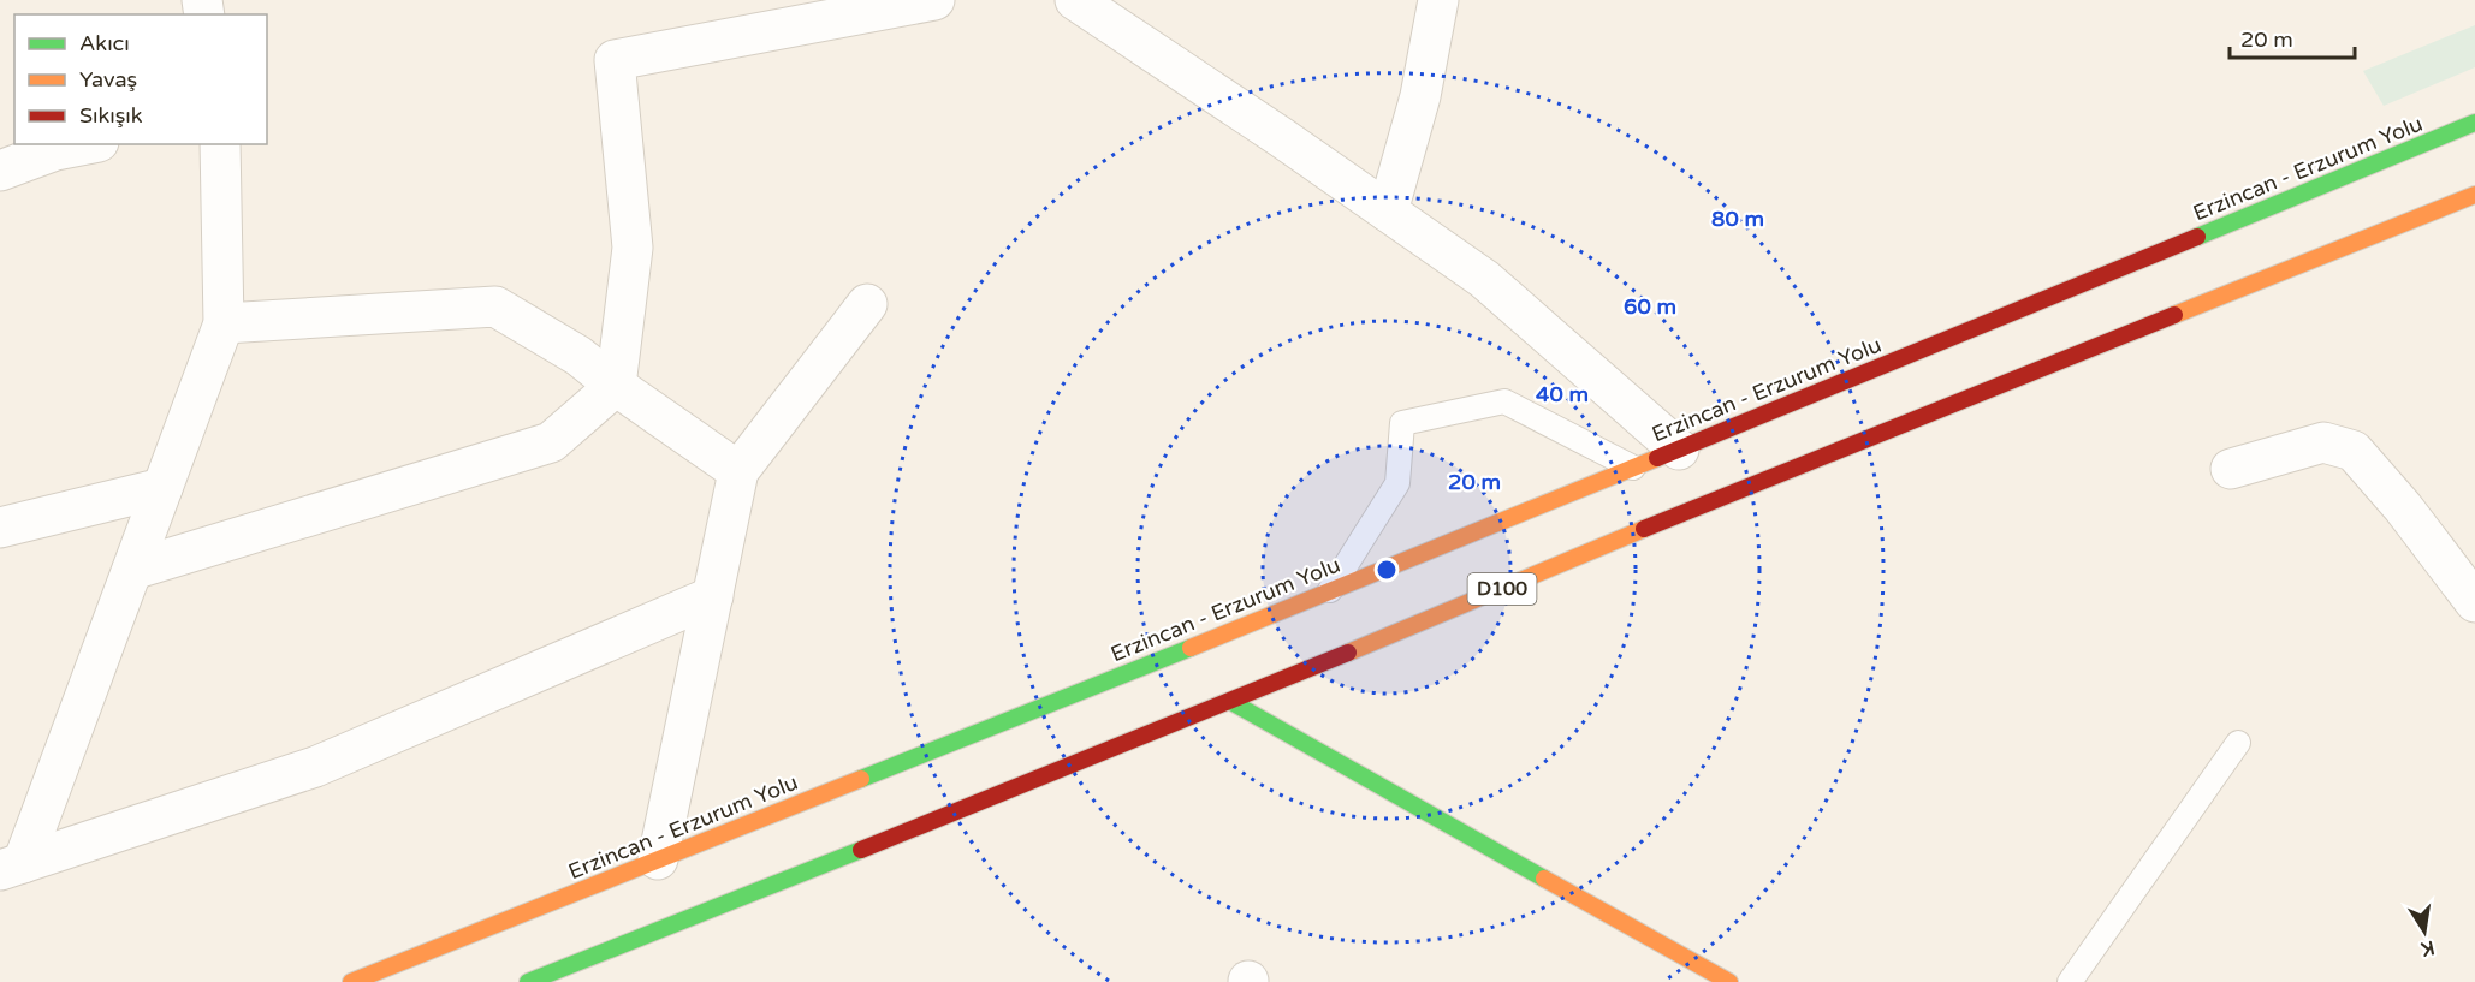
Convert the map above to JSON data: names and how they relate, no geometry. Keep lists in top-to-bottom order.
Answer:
{
  "streets": {
    "main road": ["Erzincan - Erzurum Yolu", "D100"]
  },
  "legend": ["Akıcı", "Yavaş", "Sıkışık"],
  "scale_bar": "20 m",
  "north": "bottom",
  "rings": [
    "80 m",
    "60 m",
    "40 m",
    "20 m"
  ]
}
